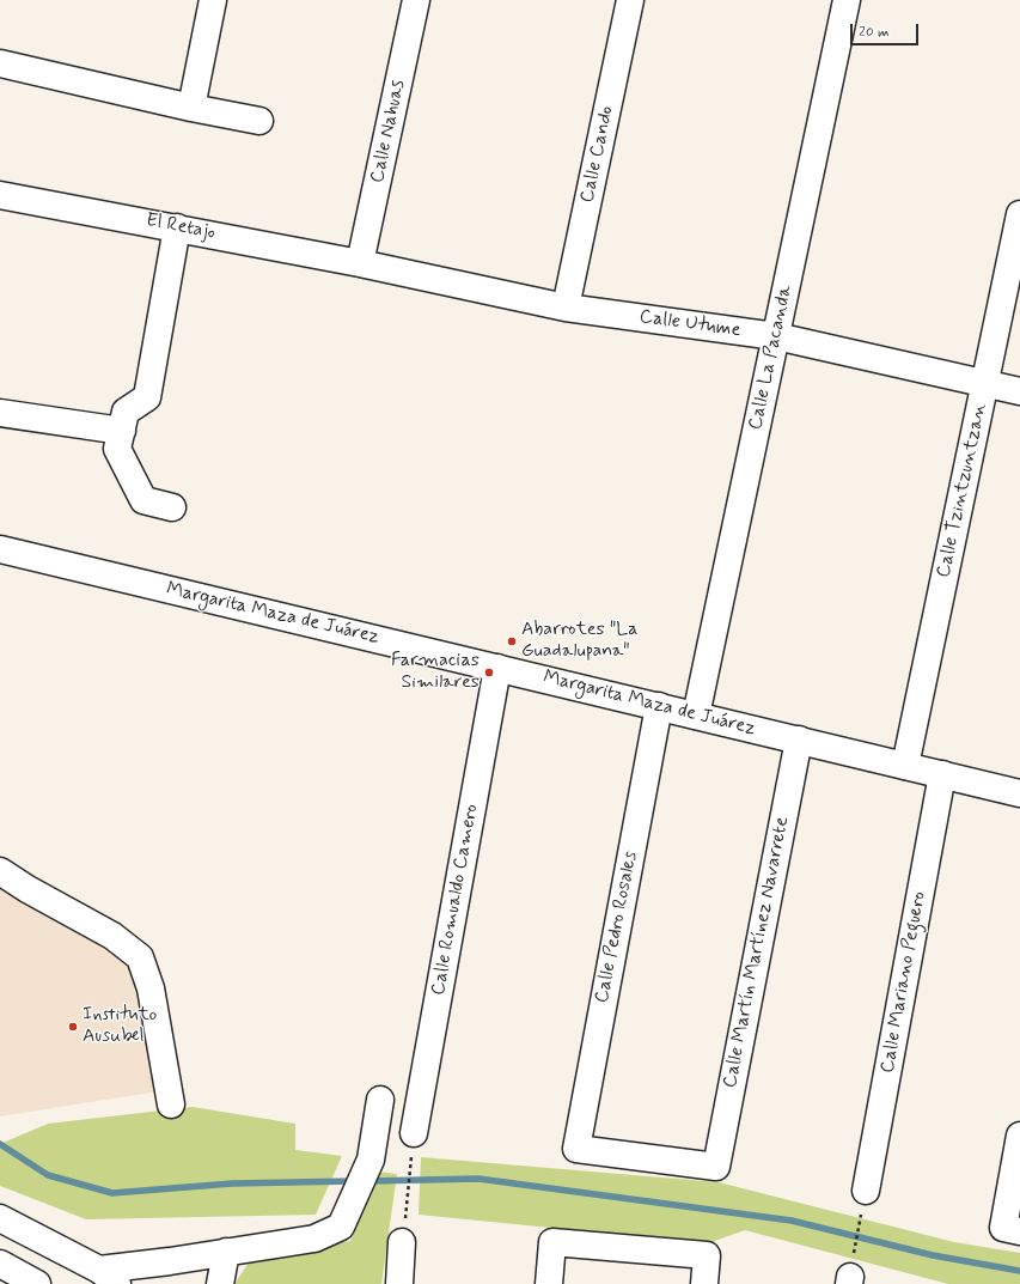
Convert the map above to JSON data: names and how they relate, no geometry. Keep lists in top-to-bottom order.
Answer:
{
  "streets": {
    "main road": [
      "Calle Nahuas",
      "Calle Cando",
      "El Retajo",
      "Calle Utume",
      "Calle La Pacanda",
      "Calle Tzintzuntzan",
      "Margarita Maza de Juárez",
      "Calle Romualdo Camero",
      "Calle Pedro Rosales",
      "Calle Martín Martínez Navarrete",
      "Calle Mariano Peguero"
    ]
  },
  "crossings": [
    ["Calle Nahuas", "El Retajo"],
    ["Calle Nahuas", "Calle Utume"],
    ["Calle Cando", "Calle Utume"],
    ["El Retajo", "Calle Utume"],
    ["Calle Utume", "Calle La Pacanda"],
    ["Calle Utume", "Calle Tzintzuntzan"],
    ["Calle La Pacanda", "Margarita Maza de Juárez"],
    ["Calle Tzintzuntzan", "Margarita Maza de Juárez"],
    ["Margarita Maza de Juárez", "Calle Romualdo Camero"],
    ["Margarita Maza de Juárez", "Calle Pedro Rosales"],
    ["Margarita Maza de Juárez", "Calle Martín Martínez Navarrete"],
    ["Margarita Maza de Juárez", "Calle Mariano Peguero"],
    ["Calle Pedro Rosales", "Calle Martín Martínez Navarrete"]
  ],
  "places": ["Abarrotes \"La Guadalupana\"", "Farmacias Similares", "Instituto Ausubel"],
  "scale_bar": "20 m"
}
